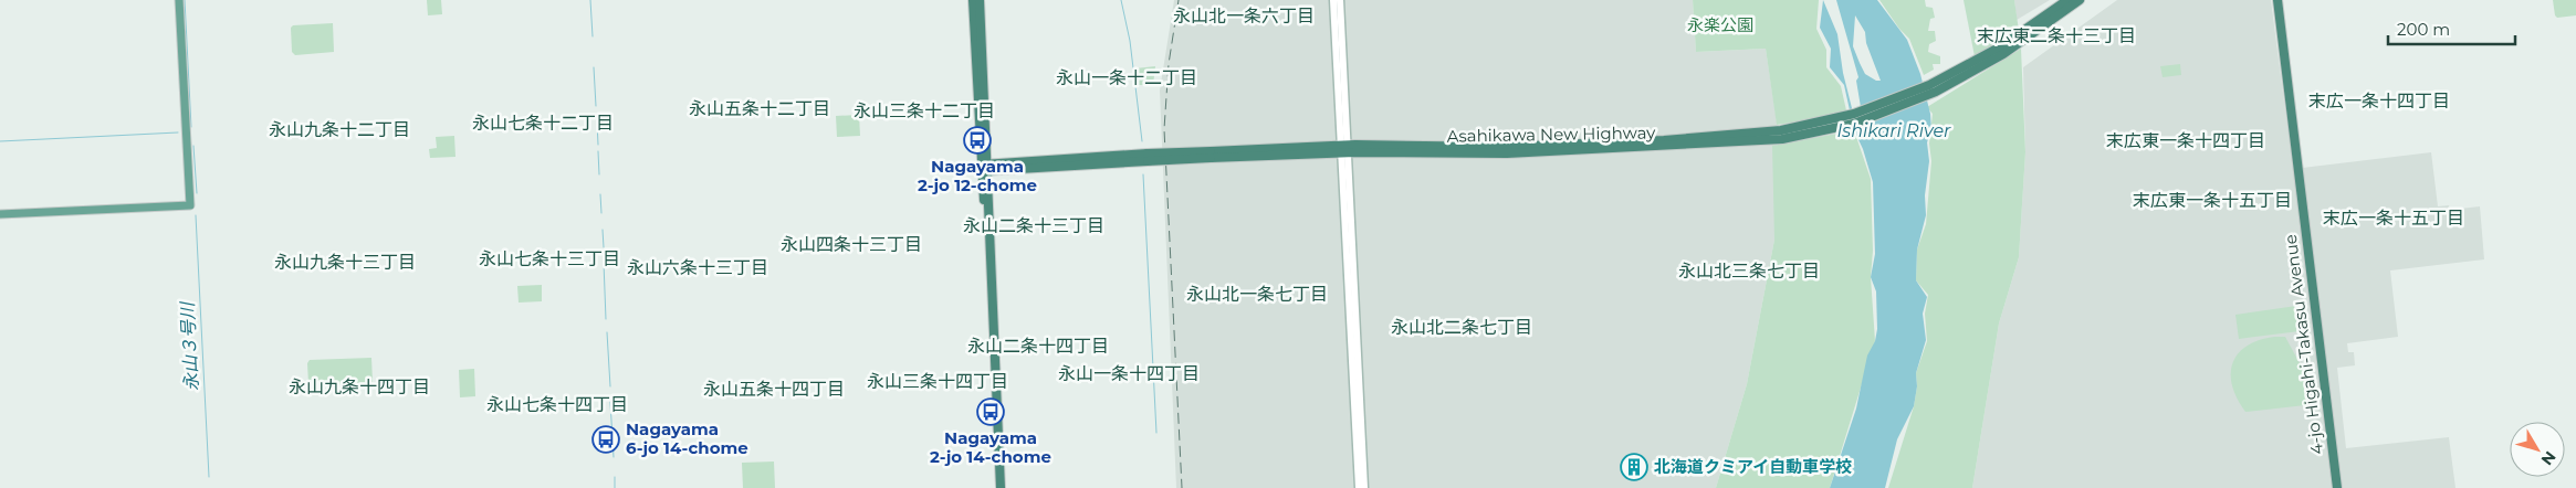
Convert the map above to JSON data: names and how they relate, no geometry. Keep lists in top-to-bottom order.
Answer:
{
  "streets": {
    "highway": ["Asahikawa New Highway", "4-jo Higahi-Takasu Avenue"]
  },
  "districts": [
    "永山北一条六丁目",
    "末広東二条十三丁目",
    "永山一条十二丁目",
    "末広一条十四丁目",
    "永山五条十二丁目",
    "永山三条十二丁目",
    "永山七条十二丁目",
    "永山九条十二丁目",
    "末広東一条十四丁目",
    "末広東一条十五丁目",
    "末広一条十五丁目",
    "永山二条十三丁目",
    "永山四条十三丁目",
    "永山七条十三丁目",
    "永山九条十三丁目",
    "永山六条十三丁目",
    "永山北三条七丁目",
    "永山北一条七丁目",
    "永山北二条七丁目",
    "永山二条十四丁目",
    "永山一条十四丁目",
    "永山三条十四丁目",
    "永山九条十四丁目",
    "永山五条十四丁目",
    "永山七条十四丁目"
  ],
  "water": ["Ishikari River", "永山３号川"],
  "parks": ["永楽公園"],
  "places": {
    "bus stop": ["Nagayama 2-jo 12-chome", "Nagayama 2-jo 14-chome", "Nagayama 6-jo 14-chome"],
    "building": ["北海道クミアイ自動車学校"]
  },
  "scale_bar": "200 m",
  "north": "bottom right"
}
